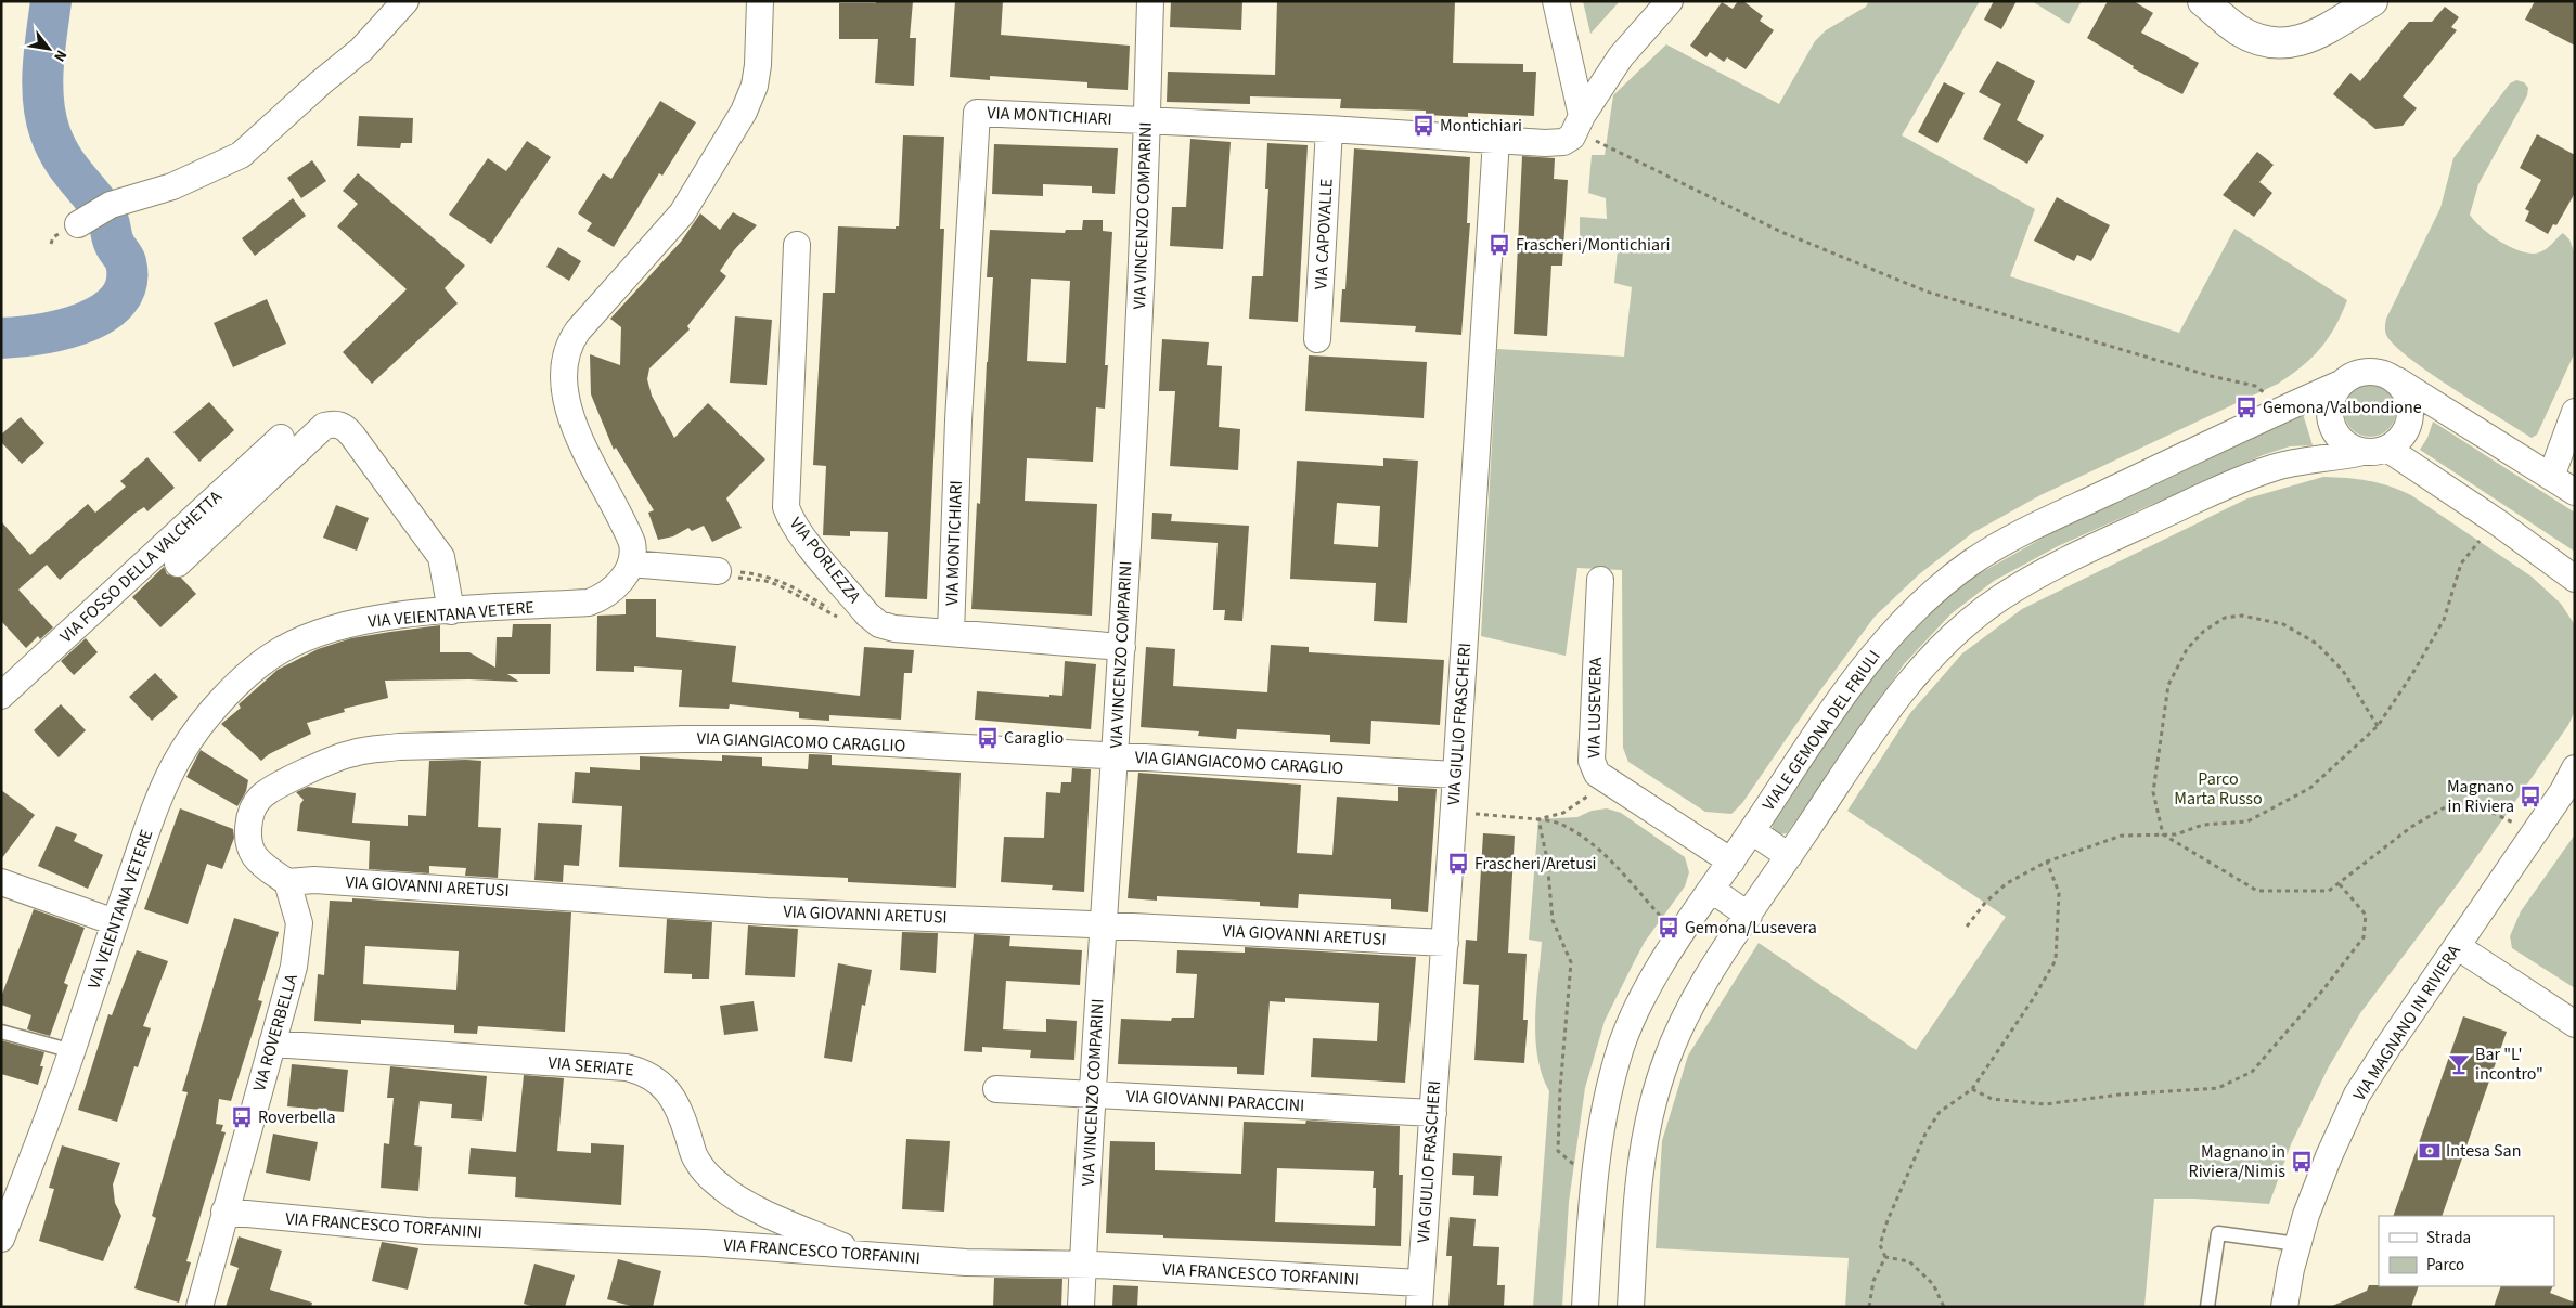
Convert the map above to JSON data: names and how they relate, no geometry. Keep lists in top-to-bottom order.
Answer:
{
  "streets": {
    "street": [
      "VIA MONTICHIARI",
      "VIA VINCENZO COMPARINI",
      "VIA CAPOVALLE",
      "VIA PORLEZZA",
      "VIA FOSSO DELLA VALCHETTA",
      "VIA VEIENTANA VETERE",
      "VIA LUSEVERA",
      "VIA GIULIO FRASCHERI",
      "VIALE GEMONA DEL FRIULI",
      "VIA GIANGIACOMO CARAGLIO",
      "VIA GIOVANNI ARETUSI",
      "VIA MAGNANO IN RIVIERA",
      "VIA ROVERBELLA",
      "VIA SERIATE",
      "VIA GIOVANNI PARACCINI",
      "VIA FRANCESCO TORFANINI"
    ]
  },
  "crossings": [
    ["VIA MONTICHIARI", "VIA VINCENZO COMPARINI"],
    ["VIA MONTICHIARI", "VIA CAPOVALLE"],
    ["VIA MONTICHIARI", "VIA PORLEZZA"],
    ["VIA MONTICHIARI", "VIA GIULIO FRASCHERI"],
    ["VIA VINCENZO COMPARINI", "VIA PORLEZZA"],
    ["VIA VINCENZO COMPARINI", "VIA GIANGIACOMO CARAGLIO"],
    ["VIA VINCENZO COMPARINI", "VIA GIOVANNI ARETUSI"],
    ["VIA VINCENZO COMPARINI", "VIA GIOVANNI PARACCINI"],
    ["VIA VINCENZO COMPARINI", "VIA FRANCESCO TORFANINI"],
    ["VIA LUSEVERA", "VIALE GEMONA DEL FRIULI"],
    ["VIA GIULIO FRASCHERI", "VIA GIANGIACOMO CARAGLIO"],
    ["VIA GIULIO FRASCHERI", "VIA GIOVANNI ARETUSI"],
    ["VIA GIULIO FRASCHERI", "VIA GIOVANNI PARACCINI"],
    ["VIA GIULIO FRASCHERI", "VIA FRANCESCO TORFANINI"],
    ["VIA GIANGIACOMO CARAGLIO", "VIA GIOVANNI ARETUSI"],
    ["VIA GIANGIACOMO CARAGLIO", "VIA ROVERBELLA"],
    ["VIA GIOVANNI ARETUSI", "VIA ROVERBELLA"],
    ["VIA ROVERBELLA", "VIA SERIATE"],
    ["VIA ROVERBELLA", "VIA FRANCESCO TORFANINI"],
    ["VIA SERIATE", "VIA FRANCESCO TORFANINI"]
  ],
  "parks": ["Parco Marta Russo"],
  "places": {
    "bus stop": [
      "Montichiari",
      "Frascheri/Montichiari",
      "Gemona/Valbondione",
      "Caraglio",
      "Magnano in Riviera",
      "Frascheri/Aretusi",
      "Gemona/Lusevera",
      "Roverbella",
      "Magnano in Riviera/Nimis"
    ],
    "bar": ["Bar \"L' incontro\""],
    "bank": ["Intesa San"]
  },
  "legend": ["Strada", "Parco"],
  "north": "bottom right"
}
